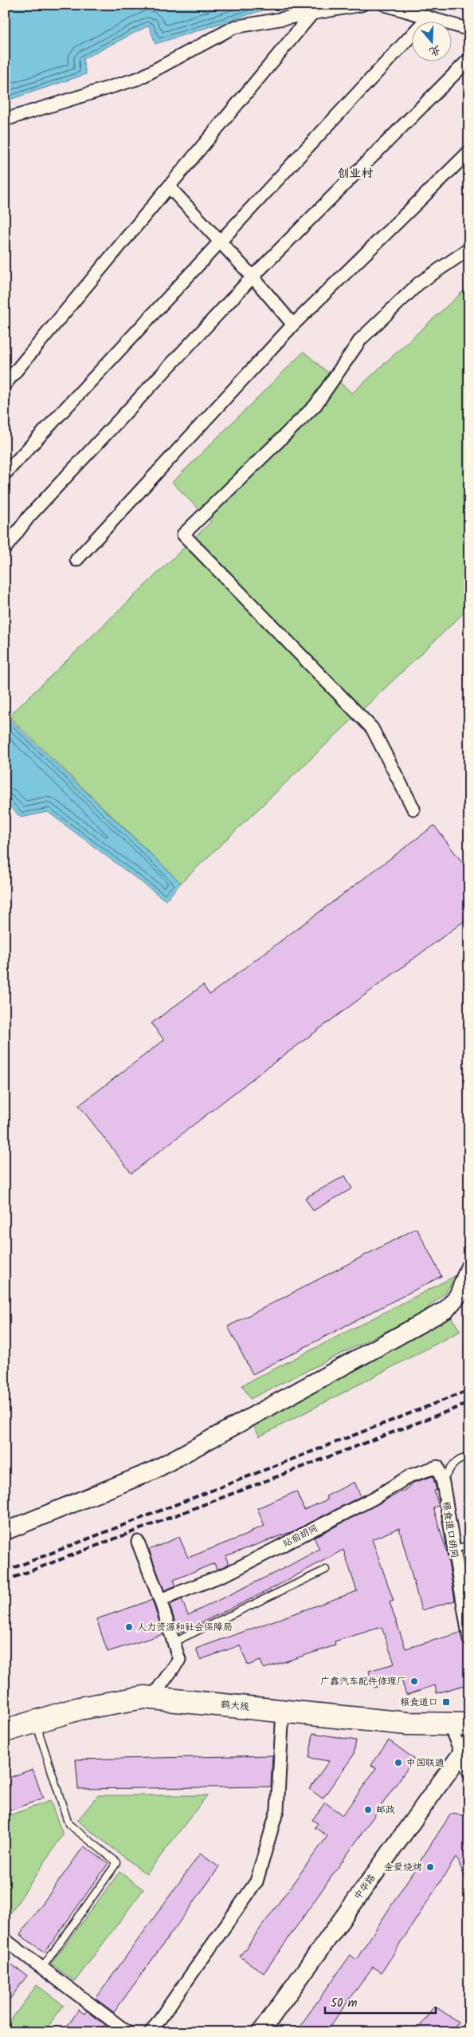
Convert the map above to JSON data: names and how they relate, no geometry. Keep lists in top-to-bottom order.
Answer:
{
  "streets": {
    "highway": ["鹤大线"],
    "street": ["粮食道口胡同", "站前胡同", "中华路"]
  },
  "crossings": [
    ["粮食道口胡同", "站前胡同"]
  ],
  "districts": ["创业村"],
  "places": {
    "other": [
      "人力资源和社会保障局",
      "广鑫汽车配件修理厂",
      "中国联通",
      "邮政",
      "金爱烧烤"
    ],
    "transit": ["粮食道口"]
  },
  "scale_bar": "50 m",
  "north": "bottom"
}
